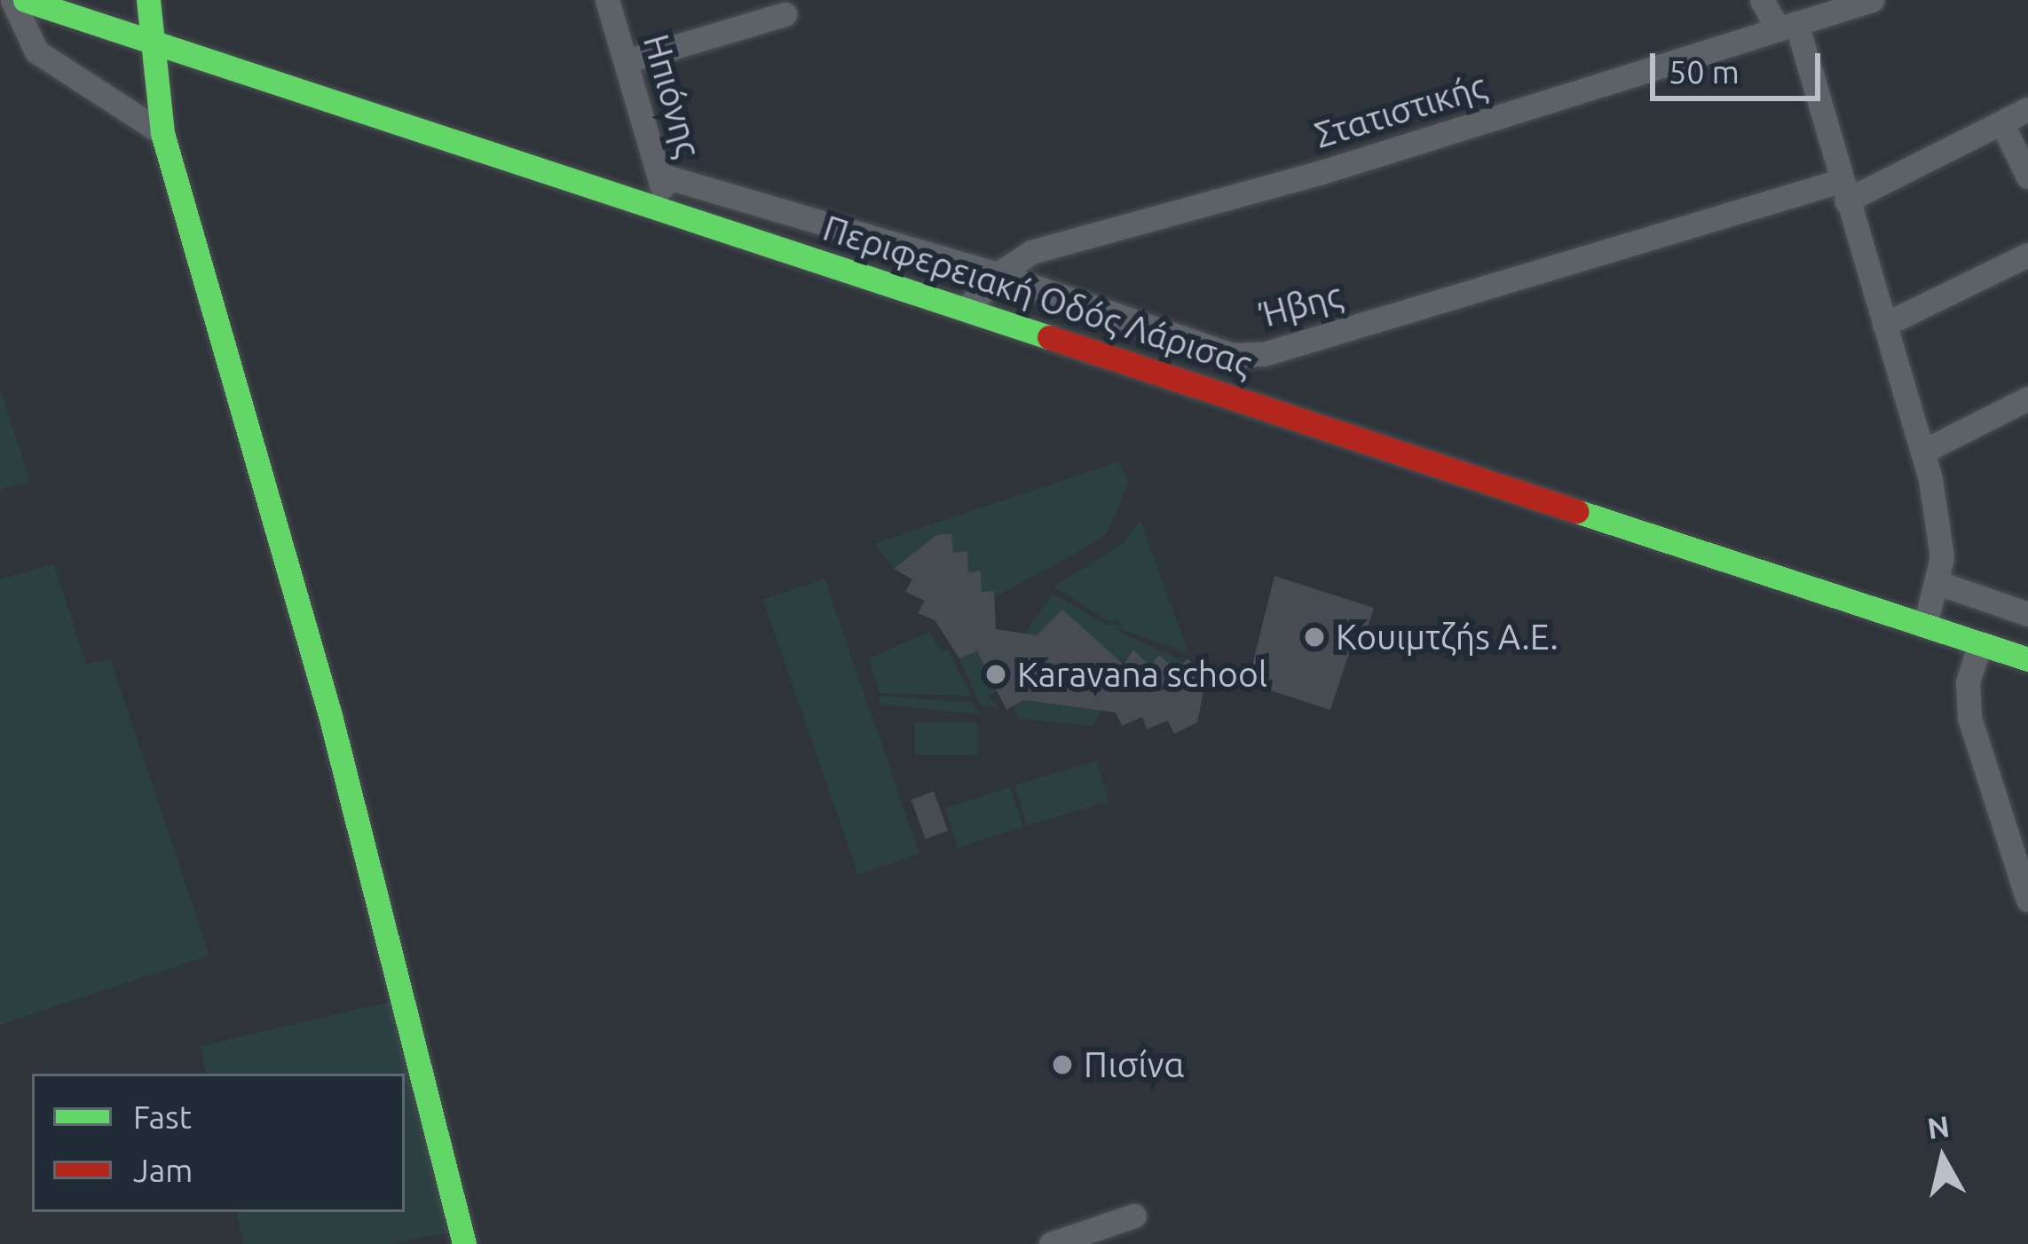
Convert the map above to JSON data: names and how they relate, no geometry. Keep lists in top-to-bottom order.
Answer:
{
  "streets": {
    "main road": ["Περιφερειακή Οδός Λάρισας"],
    "street": ["Ηπιόνης", "Στατιστικής", "Ήβης"]
  },
  "crossings": [
    ["Ηπιόνης", "Περιφερειακή Οδός Λάρισας"],
    ["Ηπιόνης", "Ήβης"],
    ["Στατιστικής", "Περιφερειακή Οδός Λάρισας"],
    ["Στατιστικής", "Ήβης"]
  ],
  "places": ["Κουιμτζήs Α.Ε.", "Karavana school", "Πισίνα"],
  "legend": ["Fast", "Jam"],
  "scale_bar": "50 m",
  "north": "top"
}
